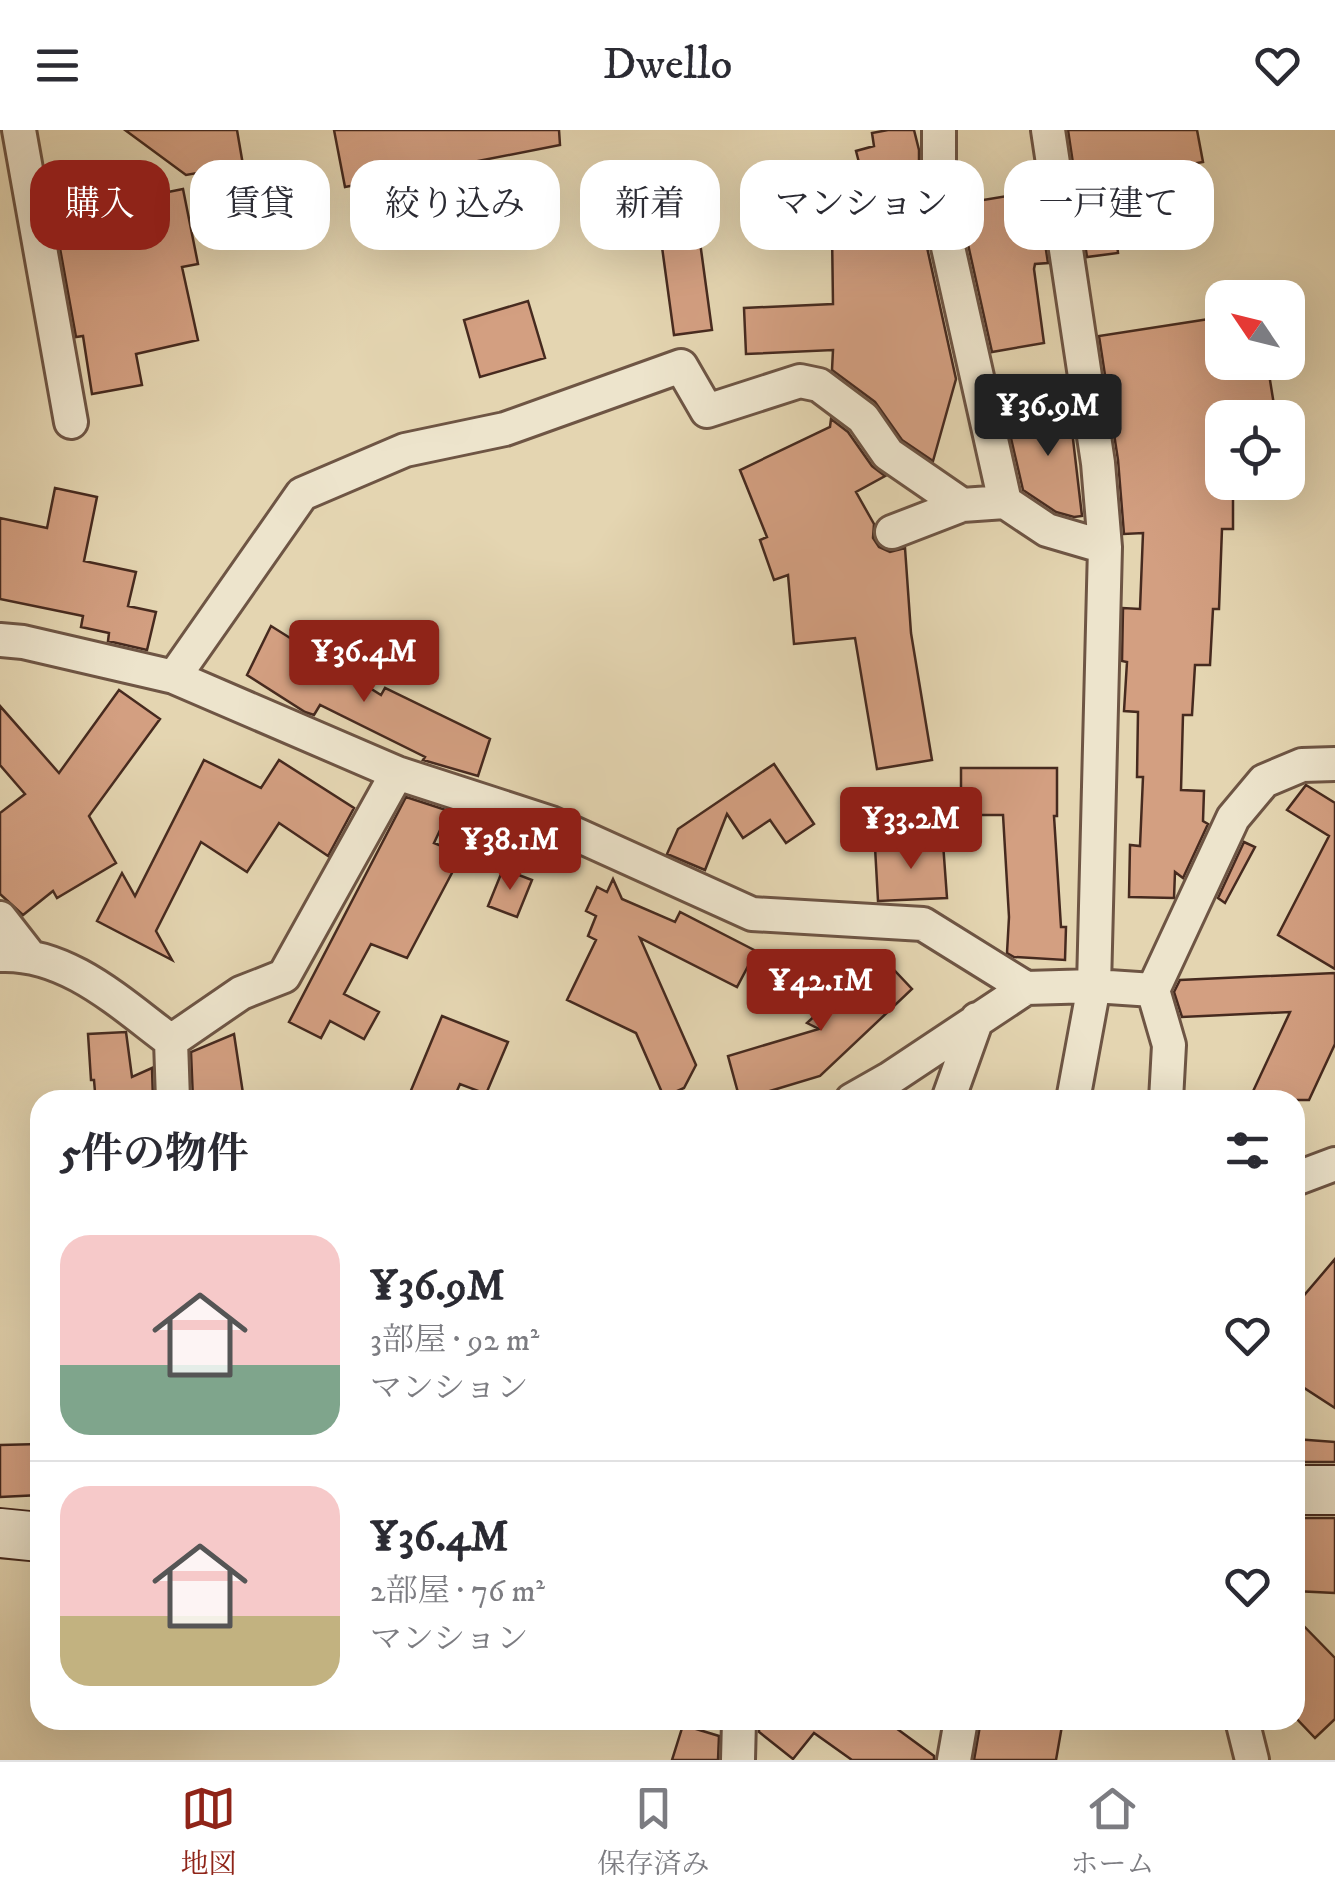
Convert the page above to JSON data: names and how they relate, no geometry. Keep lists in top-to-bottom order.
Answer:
{
  "north": "top left",
  "page": {
    "header": "Dwello",
    "chip": [
      "購入",
      "賃貸",
      "絞り込み",
      "新着",
      "マンション",
      "一戸建て"
    ],
    "price": [
      "¥36.9M",
      "¥36.4M",
      "¥33.2M",
      "¥38.1M",
      "¥42.1M"
    ],
    "heading": "5件の物件",
    "list": [
      {
        "name": "¥36.9M",
        "note": "3部屋 · 92 m² · マンション"
      },
      {
        "name": "¥36.4M",
        "note": "2部屋 · 76 m² · マンション"
      }
    ],
    "tabs": ["地図", "保存済み", "ホーム"]
  }
}
